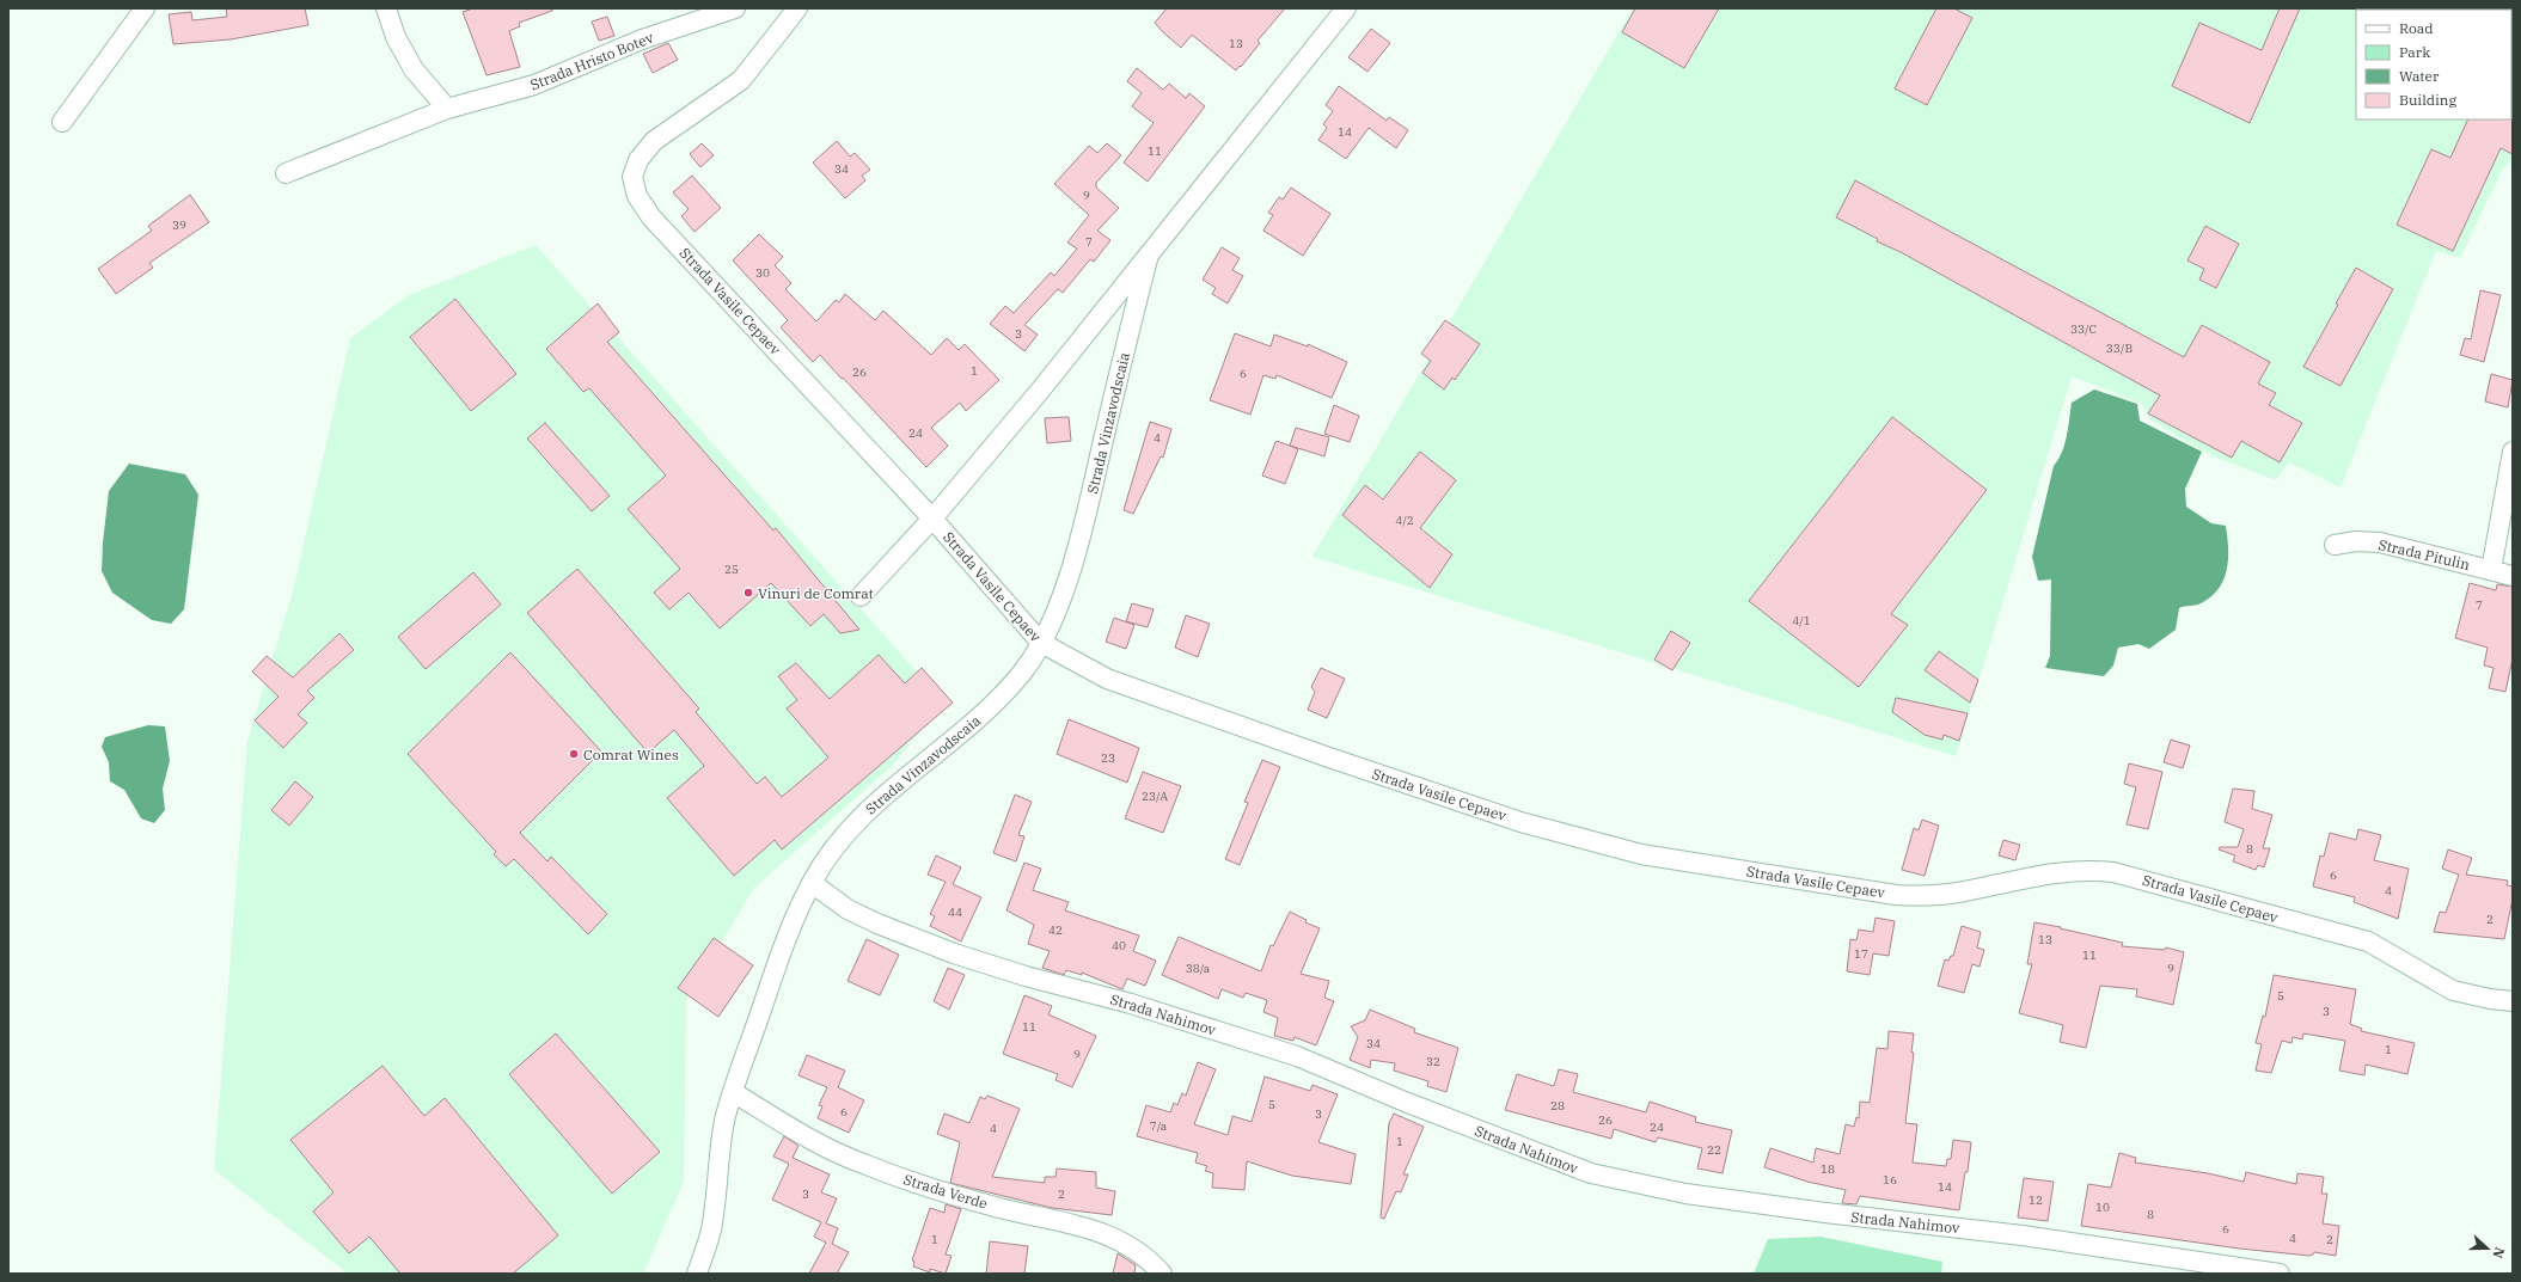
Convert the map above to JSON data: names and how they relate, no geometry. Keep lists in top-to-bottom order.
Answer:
{
  "streets": {
    "street": [
      "Strada Hristo Botev",
      "Strada Vasile Cepaev",
      "Strada Vinzavodscaia",
      "Strada Pitulin",
      "Strada Nahimov",
      "Strada Verde"
    ]
  },
  "crossings": [
    ["Strada Vasile Cepaev", "Strada Vinzavodscaia"],
    ["Strada Vinzavodscaia", "Strada Nahimov"],
    ["Strada Vinzavodscaia", "Strada Verde"]
  ],
  "places": ["Vinuri de Comrat", "Comrat Wines"],
  "house_numbers": [
    "13",
    "14",
    "11",
    "34",
    "9",
    "39",
    "7",
    "30",
    "33/C",
    "3",
    "33/B",
    "1",
    "26",
    "6",
    "24",
    "4",
    "4/2",
    "25",
    "7",
    "4/1",
    "23",
    "23/A",
    "8",
    "6",
    "4",
    "44",
    "2",
    "42",
    "13",
    "40",
    "17",
    "11",
    "38/a",
    "9",
    "5",
    "3",
    "11",
    "34",
    "1",
    "9",
    "32",
    "5",
    "28",
    "6",
    "3",
    "26",
    "7/a",
    "24",
    "4",
    "1",
    "22",
    "18",
    "16",
    "14",
    "3",
    "2",
    "12",
    "10",
    "8",
    "6",
    "4",
    "1",
    "2"
  ],
  "legend": [
    "Road",
    "Park",
    "Water",
    "Building"
  ],
  "north": "right"
}
